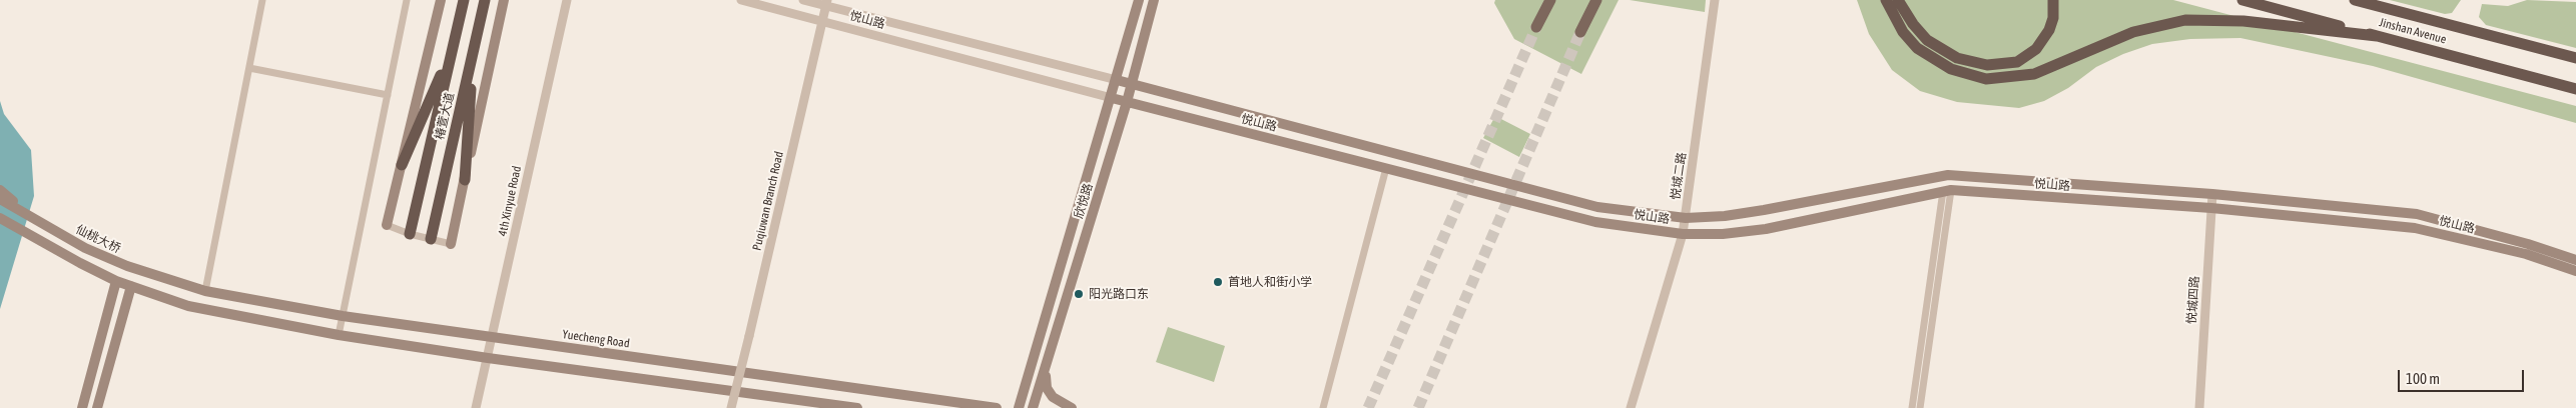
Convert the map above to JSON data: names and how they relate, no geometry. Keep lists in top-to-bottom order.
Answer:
{
  "streets": {
    "highway": ["Jinshan Avenue", "椿萱大道"],
    "main road": [
      "悦山路",
      "欣悦路",
      "仙桃大桥",
      "Yuecheng Road"
    ],
    "street": [
      "悦城二路",
      "4th Xinyue Road",
      "Puqiuwan Branch Road",
      "悦城四路"
    ]
  },
  "crossings": [
    ["悦山路", "悦城二路"],
    ["悦山路", "Puqiuwan Branch Road"],
    ["悦山路", "欣悦路"],
    ["悦山路", "悦城四路"],
    ["4th Xinyue Road", "Yuecheng Road"],
    ["仙桃大桥", "Yuecheng Road"]
  ],
  "places": ["首地人和街小学", "阳光路口东"],
  "scale_bar": "100 m"
}
